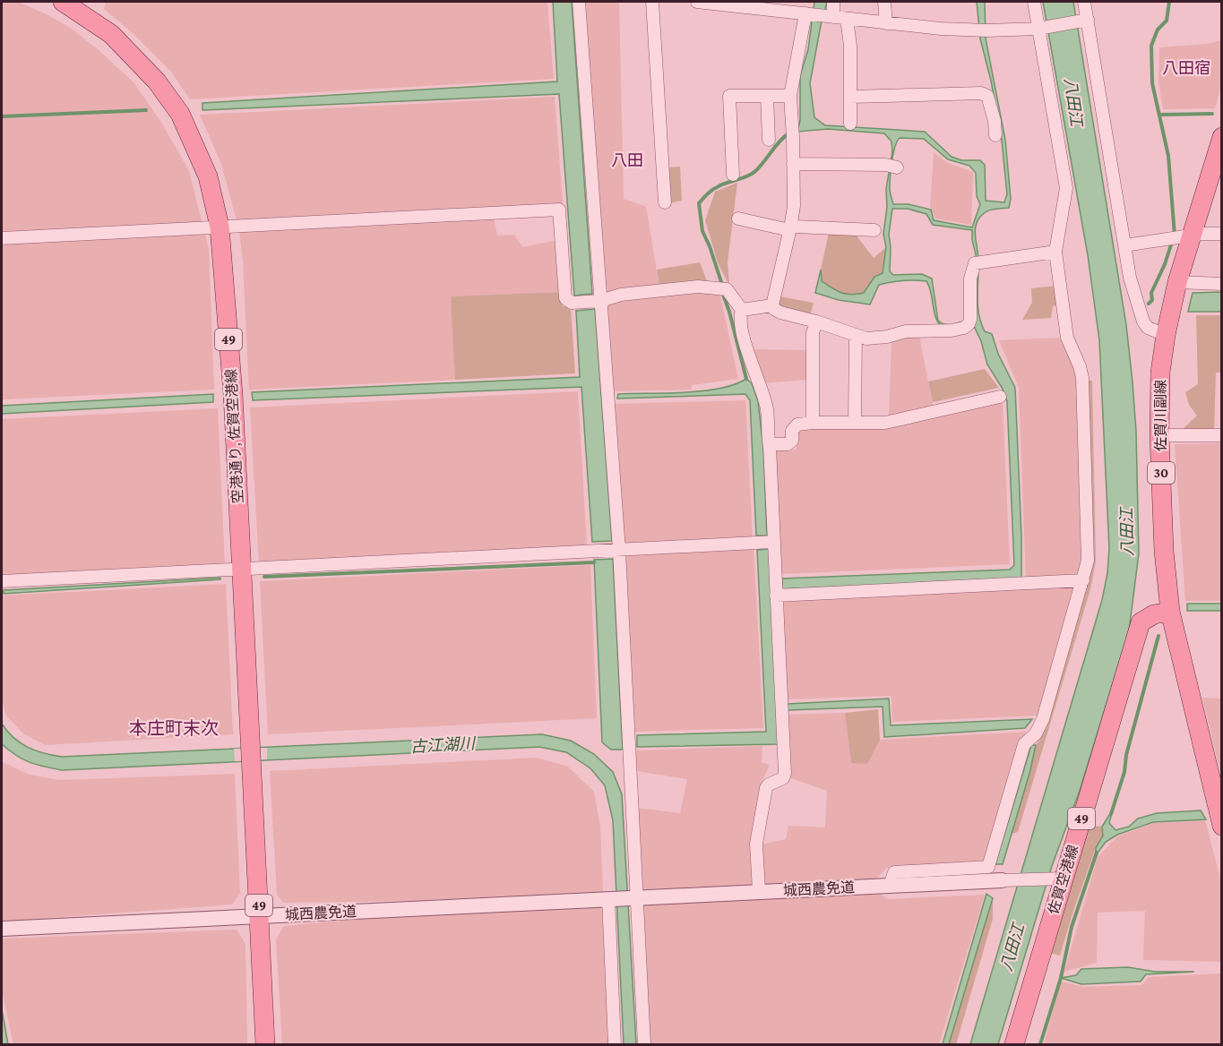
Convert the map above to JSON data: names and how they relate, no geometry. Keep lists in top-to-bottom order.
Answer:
{
  "streets": {
    "main road": [
      "49",
      "佐賀川副線",
      "空港通り, 佐賀空港線",
      "30",
      "佐賀空港線"
    ],
    "street": ["城西農免道"]
  },
  "crossings": [
    ["49", "空港通り, 佐賀空港線"],
    ["49", "城西農免道"],
    ["佐賀川副線", "佐賀空港線"],
    ["空港通り, 佐賀空港線", "城西農免道"]
  ],
  "districts": ["八田宿", "八田", "本庄町末次"],
  "water": ["八田江", "古江湖川"]
}
